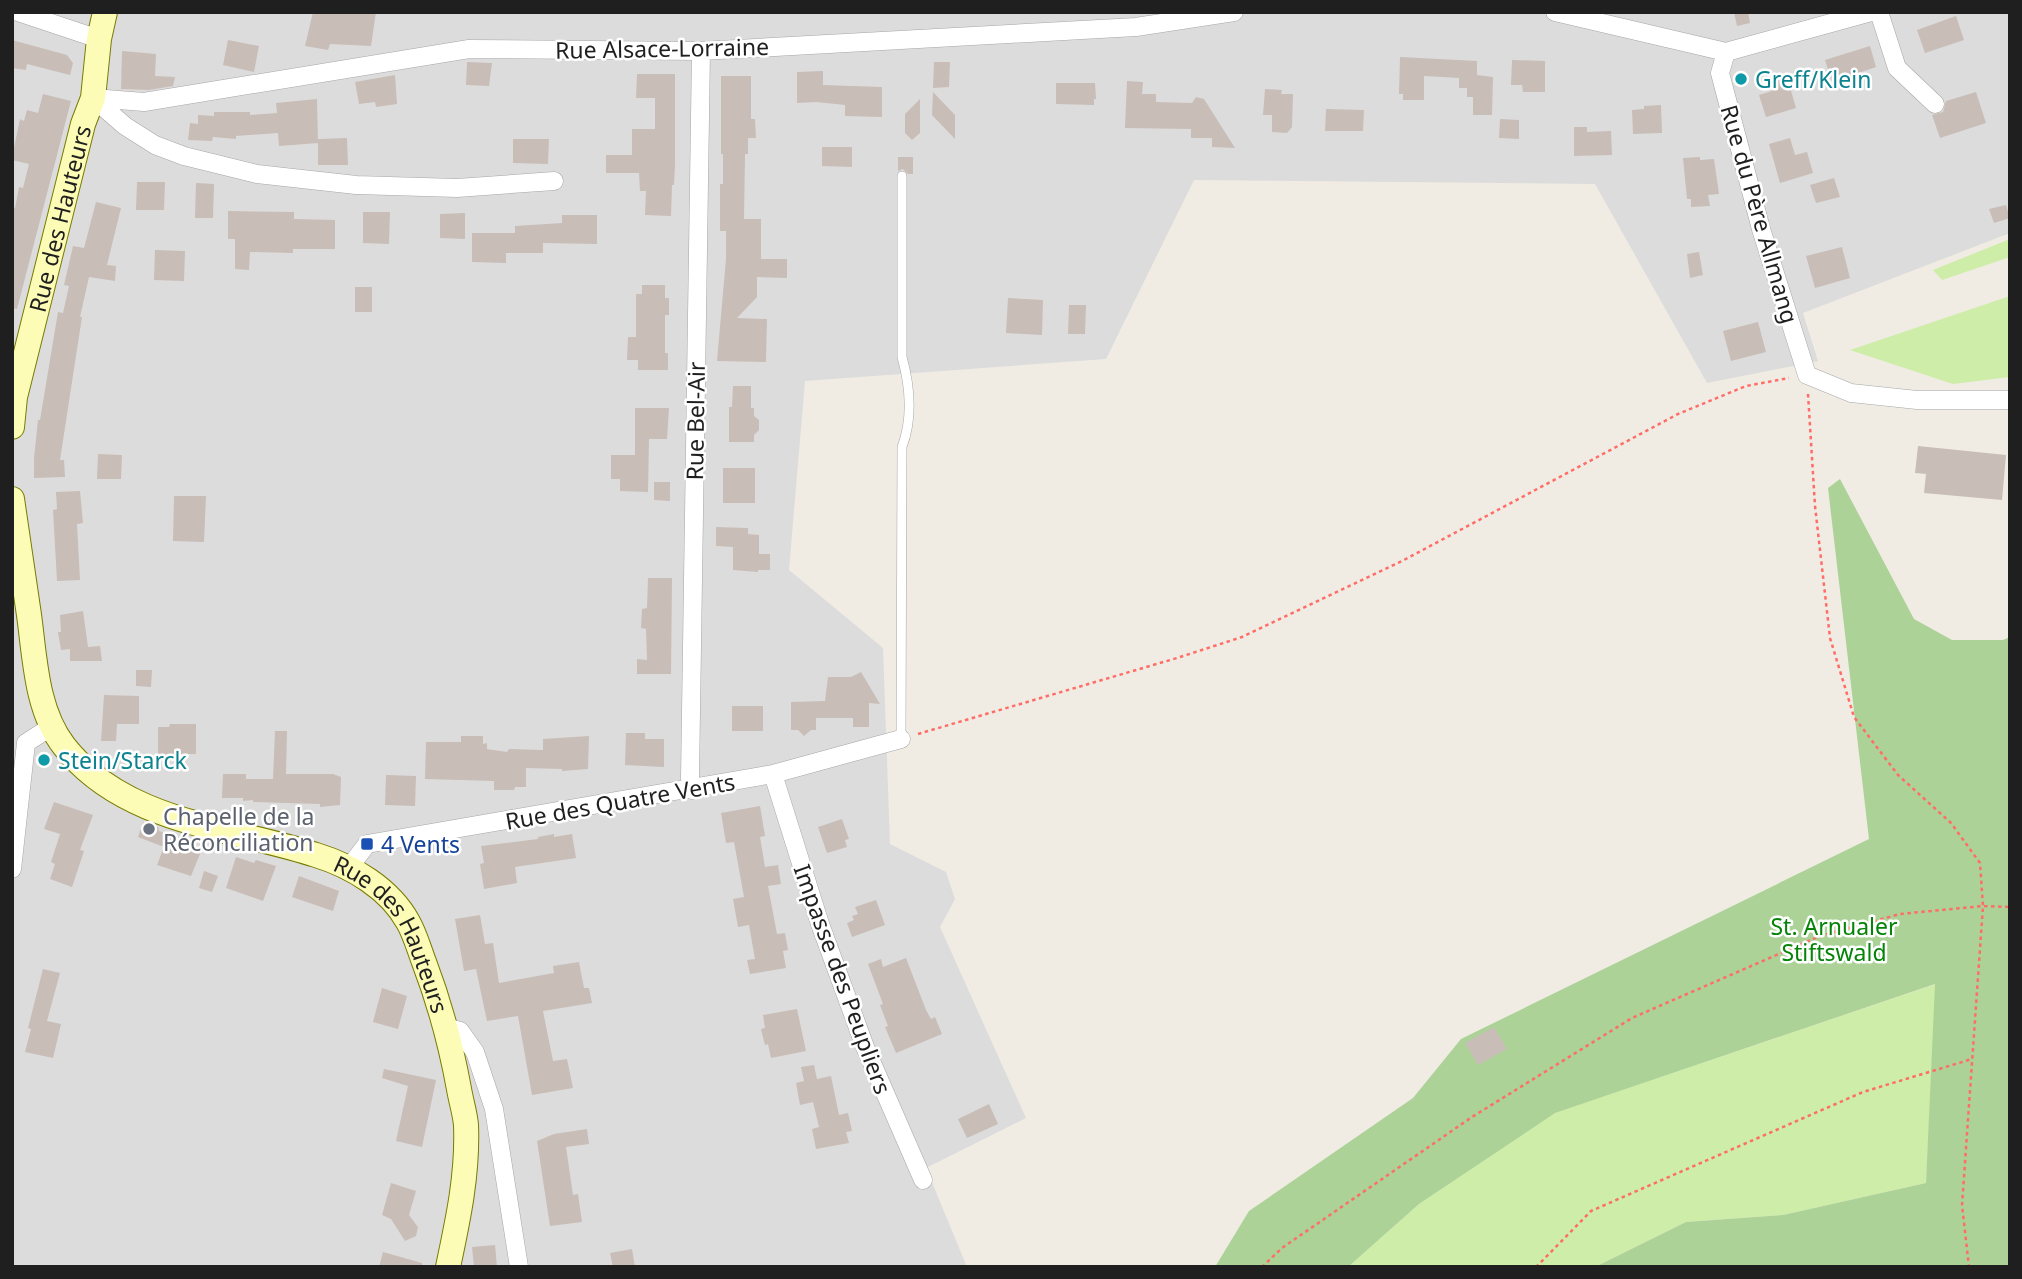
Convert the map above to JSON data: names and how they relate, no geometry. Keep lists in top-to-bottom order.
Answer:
{
  "streets": {
    "street": [
      "Rue Alsace-Lorraine",
      "Rue du Père Allmang",
      "Rue des Hauteurs",
      "Rue Bel-Air",
      "Rue des Quatre Vents",
      "Impasse des Peupliers"
    ]
  },
  "crossings": [
    ["Rue Alsace-Lorraine", "Rue des Hauteurs"],
    ["Rue Alsace-Lorraine", "Rue Bel-Air"],
    ["Rue des Hauteurs", "Rue des Quatre Vents"],
    ["Rue Bel-Air", "Rue des Quatre Vents"],
    ["Rue des Quatre Vents", "Impasse des Peupliers"]
  ],
  "parks": ["St. Arnualer Stiftswald"],
  "places": {
    "other": ["Greff/Klein", "Stein/Starck", "Chapelle de la Réconciliation"],
    "transit": ["4 Vents"]
  }
}
